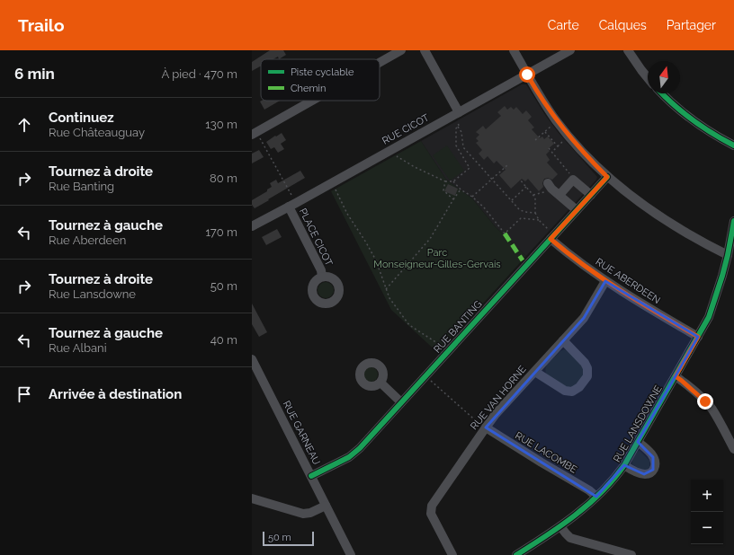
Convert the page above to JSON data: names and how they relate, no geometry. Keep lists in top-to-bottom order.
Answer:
{
  "streets": {
    "street": [
      "RUE CICOT",
      "PLACE CICOT",
      "RUE ABERDEEN",
      "RUE BANTING",
      "RUE VAN HORNE",
      "RUE LANSDOWNE",
      "RUE GARNEAU",
      "RUE LACOMBE"
    ]
  },
  "crossings": [
    ["RUE CICOT", "PLACE CICOT"],
    ["RUE ABERDEEN", "RUE BANTING"],
    ["RUE ABERDEEN", "RUE VAN HORNE"],
    ["RUE ABERDEEN", "RUE LANSDOWNE"],
    ["RUE BANTING", "RUE GARNEAU"],
    ["RUE VAN HORNE", "RUE LACOMBE"],
    ["RUE LANSDOWNE", "RUE LACOMBE"]
  ],
  "parks": ["Parc Monseigneur-Gilles-Gervais"],
  "legend": ["Piste cyclable", "Chemin"],
  "scale_bar": "50 m",
  "north": "top",
  "page": {
    "header": "Trailo",
    "nav": ["Carte", "Calques", "Partager"],
    "heading": ["6 min", "À pied · 470 m"],
    "list": [
      ["Continuez", "Rue Châteauguay", "130 m"],
      ["Tournez à droite", "Rue Banting", "80 m"],
      ["Tournez à gauche", "Rue Aberdeen", "170 m"],
      ["Tournez à droite", "Rue Lansdowne", "50 m"],
      ["Tournez à gauche", "Rue Albani", "40 m"],
      "Arrivée à destination"
    ],
    "map_buttons": ["+", "−"],
    "scale": "50 m"
  }
}
